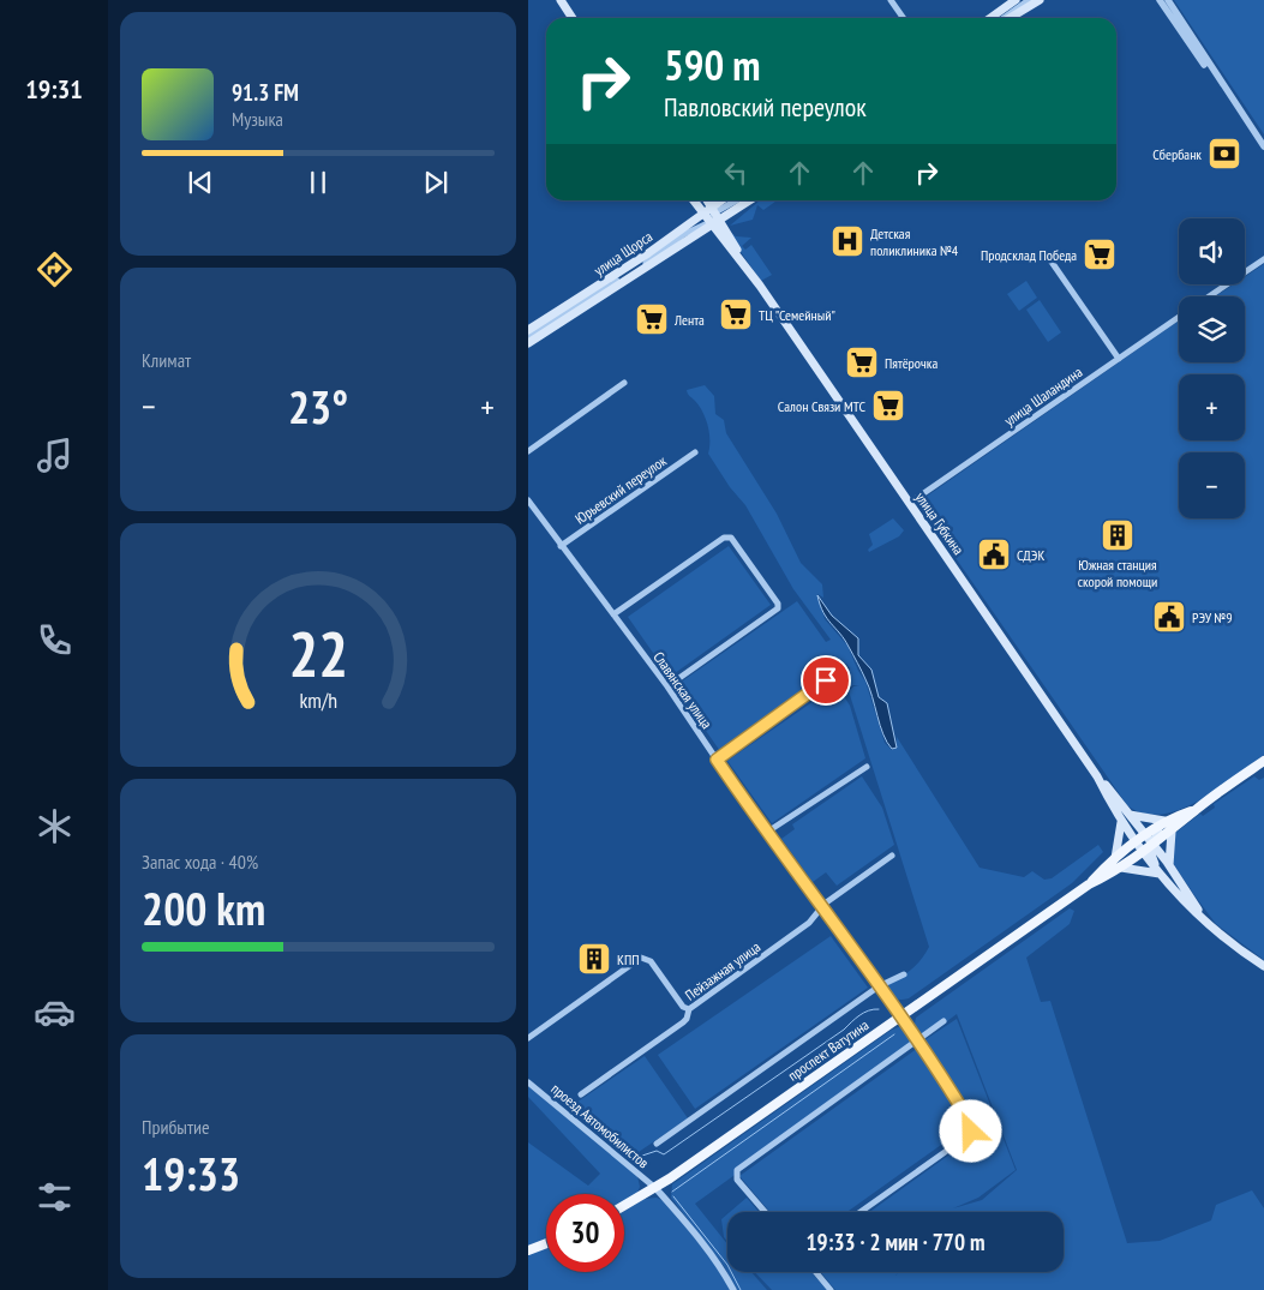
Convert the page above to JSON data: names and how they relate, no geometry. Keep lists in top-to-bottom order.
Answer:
{
  "streets": {
    "main road": ["улица Щорса", "улица Губкина", "проспект Ватутина"],
    "street": [
      "улица Шаландина",
      "Юрьевский переулок",
      "Славянская улица",
      "Пейзажная улица",
      "проезд Автомобилистов"
    ]
  },
  "crossings": [
    ["улица Щорса", "улица Губкина"],
    ["улица Шаландина", "улица Губкина"],
    ["Юрьевский переулок", "Славянская улица"],
    ["улица Губкина", "проспект Ватутина"],
    ["Славянская улица", "Пейзажная улица"],
    ["Славянская улица", "проспект Ватутина"],
    ["проспект Ватутина", "проезд Автомобилистов"]
  ],
  "places": {
    "bank": ["Сбербанк"],
    "hospital": ["Детская поликлиника №4"],
    "supermarket": [
      "Продсклад Победа",
      "ТЦ \"Семейный\"",
      "Лента",
      "Пятёрочка",
      "Салон Связи МТС"
    ],
    "building": ["Южная станция скорой помощи", "КПП"],
    "public building": ["СДЭК", "РЭУ №9"]
  },
  "page": {
    "tabs": "19:31",
    "turn": ["590 m", "Павловский переулок"],
    "song": ["91.3 FM", "Музыка"],
    "map_buttons": ["+", "−"],
    "tile": [
      "Климат",
      ["Запас хода · 40%", "200 km"],
      ["Прибытие", "19:33"]
    ],
    "heat": ["−", "23°", "+"],
    "limit": "30",
    "trip": "19:33 · 2 мин · 770 m",
    "gauge": ["22", "km/h"]
  }
}
